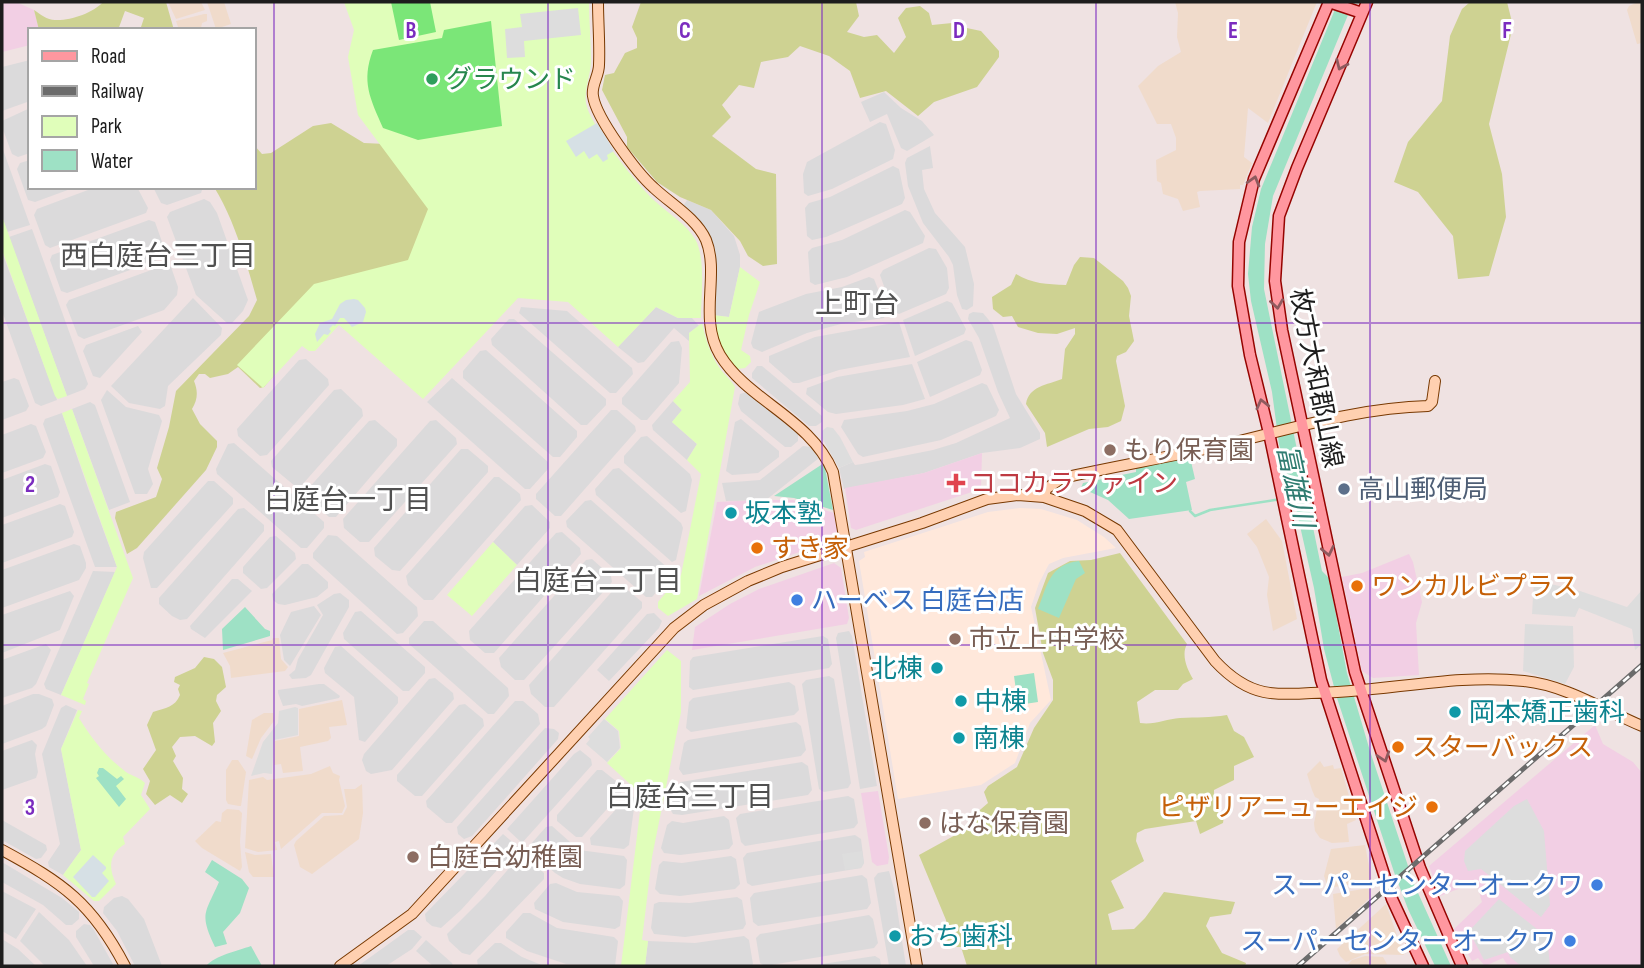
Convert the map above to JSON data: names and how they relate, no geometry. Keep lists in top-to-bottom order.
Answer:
{
  "streets": {
    "main road": ["枚方大和郡山線"]
  },
  "districts": [
    "西白庭台三丁目",
    "上町台",
    "白庭台一丁目",
    "白庭台二丁目",
    "白庭台三丁目"
  ],
  "water": ["富雄川"],
  "places": {
    "other": [
      "グラウンド",
      "もり保育園",
      "高山郵便局",
      "坂本塾",
      "すき家",
      "ワンカルビプラス",
      "ハーベス 白庭台店",
      "市立上中学校",
      "北棟",
      "中棟",
      "岡本矯正歯科",
      "南棟",
      "スターバックス",
      "ピザリアニューエイジ",
      "はな保育園",
      "白庭台幼稚園",
      "スーパーセンターオークワ",
      "おち歯科",
      "スーパーセンター オークワ"
    ],
    "health": ["ココカラファイン"]
  },
  "legend": [
    "Road",
    "Railway",
    "Park",
    "Water"
  ],
  "grid": {
    "columns": [
      "B",
      "C",
      "D",
      "E",
      "F"
    ],
    "rows": ["2", "3"]
  }
}
